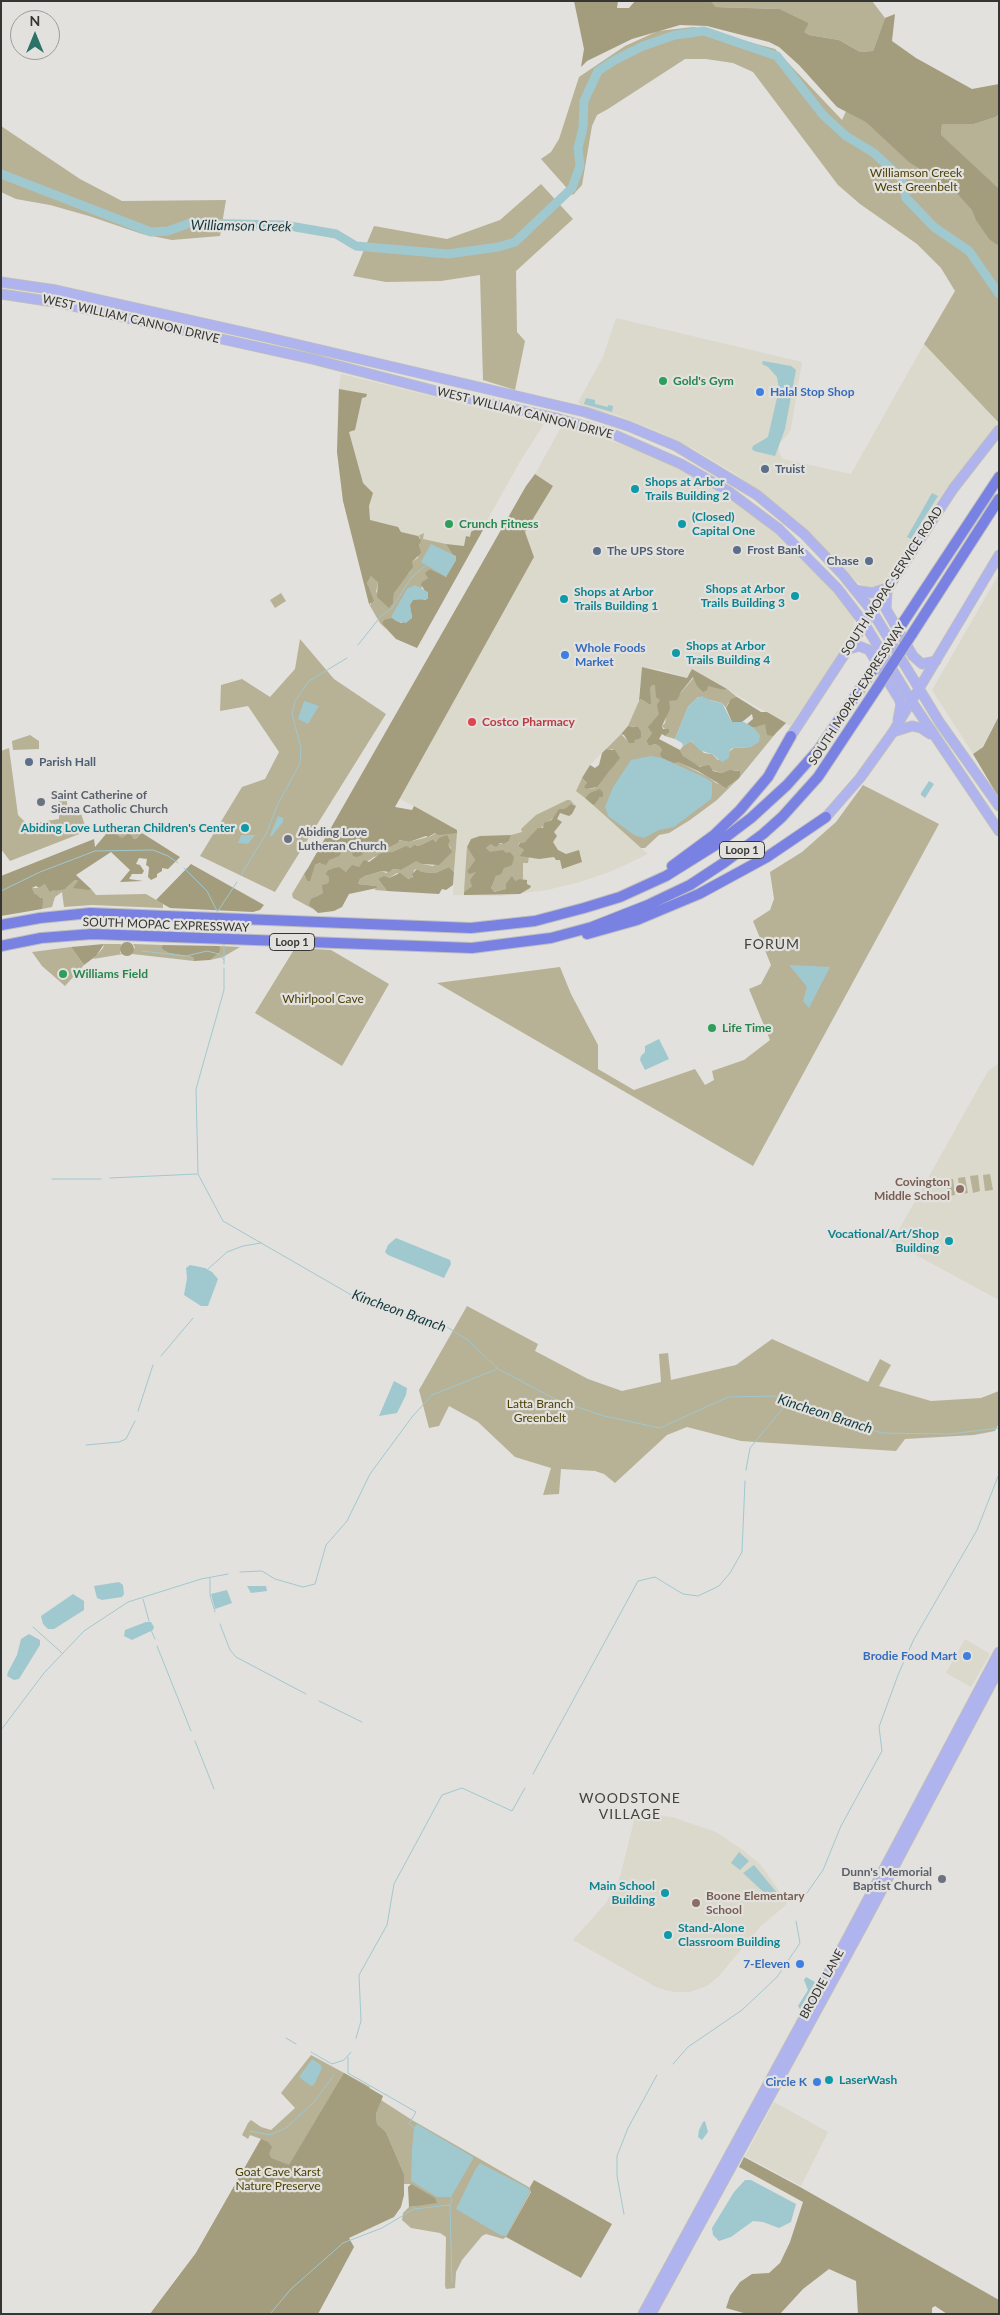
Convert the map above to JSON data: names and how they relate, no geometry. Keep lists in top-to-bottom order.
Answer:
{
  "streets": {
    "highway": ["SOUTH MOPAC EXPRESSWAY", "Loop 1"],
    "main road": ["WEST WILLIAM CANNON DRIVE", "SOUTH MOPAC SERVICE ROAD", "BRODIE LANE"]
  },
  "crossings": [
    ["WEST WILLIAM CANNON DRIVE", "SOUTH MOPAC SERVICE ROAD"]
  ],
  "districts": ["FORUM", "WOODSTONE VILLAGE"],
  "water": ["Williamson Creek", "Kincheon Branch"],
  "parks": [
    "Williamson Creek West Greenbelt",
    "Whirlpool Cave",
    "Latta Branch Greenbelt",
    "Goat Cave Karst Nature Preserve"
  ],
  "places": [
    "Gold's Gym",
    "Halal Stop Shop",
    "Truist",
    "Shops at Arbor Trails Building 2",
    "Crunch Fitness",
    "(Closed) Capital One",
    "Frost Bank",
    "The UPS Store",
    "Chase",
    "Shops at Arbor Trails Building 3",
    "Shops at Arbor Trails Building 1",
    "Shops at Arbor Trails Building 4",
    "Whole Foods Market",
    "Costco Pharmacy",
    "Parish Hall",
    "Saint Catherine of Siena Catholic Church",
    "Abiding Love Lutheran Children's Center",
    "Abiding Love Lutheran Church",
    "Williams Field",
    "Life Time",
    "Covington Middle School",
    "Vocational/Art/Shop Building",
    "Brodie Food Mart",
    "Dunn's Memorial Baptist Church",
    "Main School Building",
    "Boone Elementary School",
    "Stand-Alone Classroom Building",
    "7-Eleven",
    "LaserWash",
    "Circle K"
  ],
  "north": "top"
}
